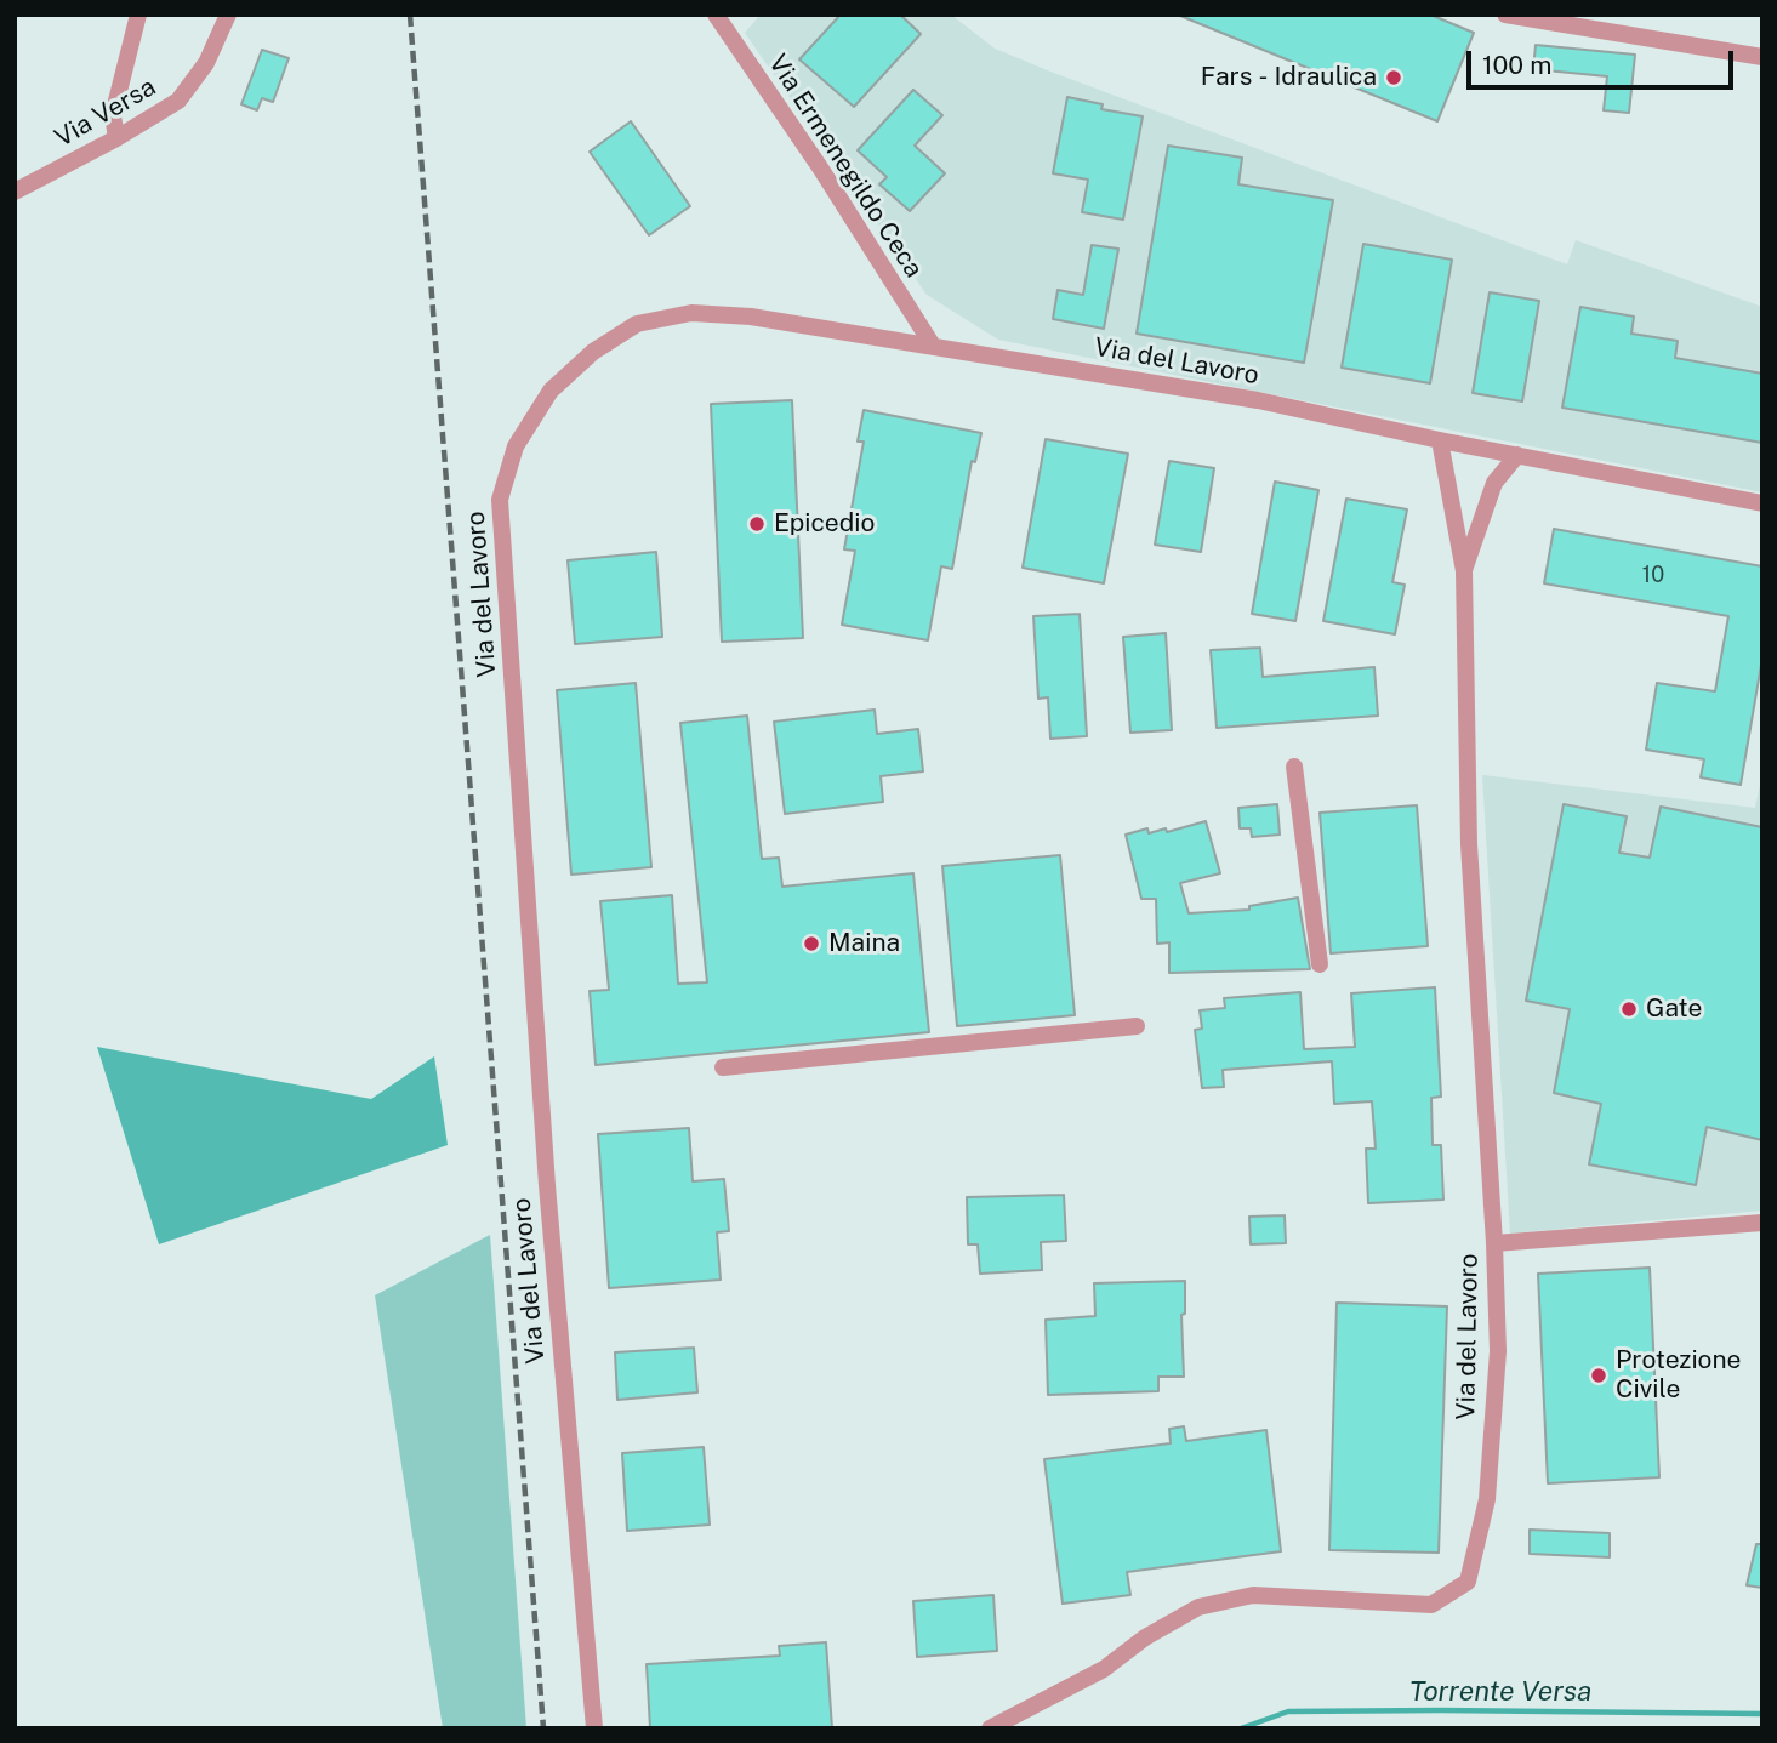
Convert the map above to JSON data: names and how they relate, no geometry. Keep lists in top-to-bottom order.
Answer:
{
  "streets": {
    "street": ["Via Versa", "Via Ermenegildo Ceca", "Via del Lavoro"]
  },
  "crossings": [
    ["Via Ermenegildo Ceca", "Via del Lavoro"]
  ],
  "water": ["Torrente Versa"],
  "places": [
    "Fars - Idraulica",
    "Epicedio",
    "Maina",
    "Gate",
    "Protezione Civile"
  ],
  "house_numbers": ["10"],
  "scale_bar": "100 m"
}
